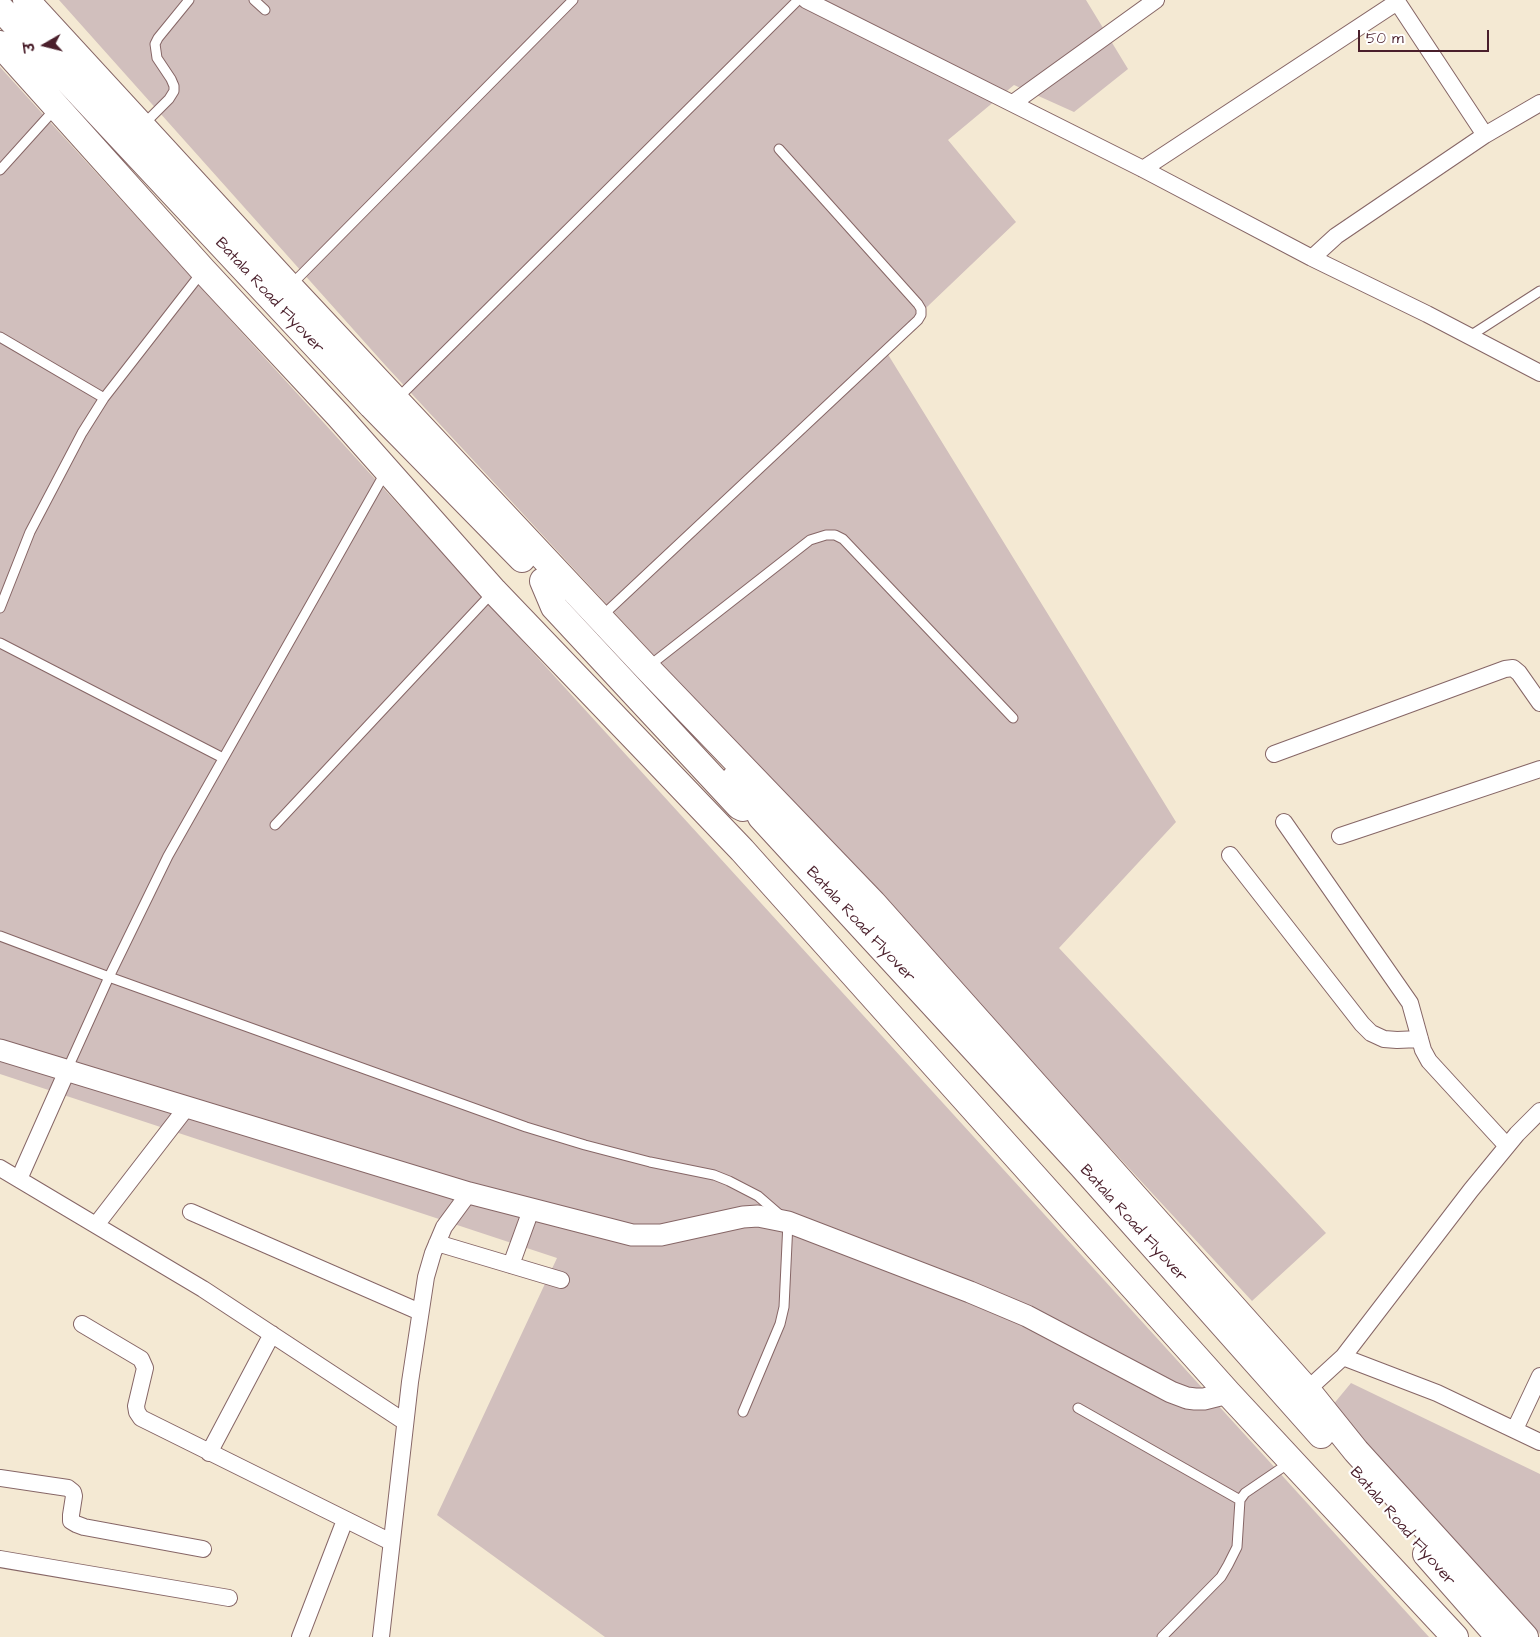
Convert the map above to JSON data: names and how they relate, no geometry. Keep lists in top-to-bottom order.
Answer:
{
  "streets": {
    "main road": ["Batala Road Flyover"]
  },
  "scale_bar": "50 m",
  "north": "left"
}
